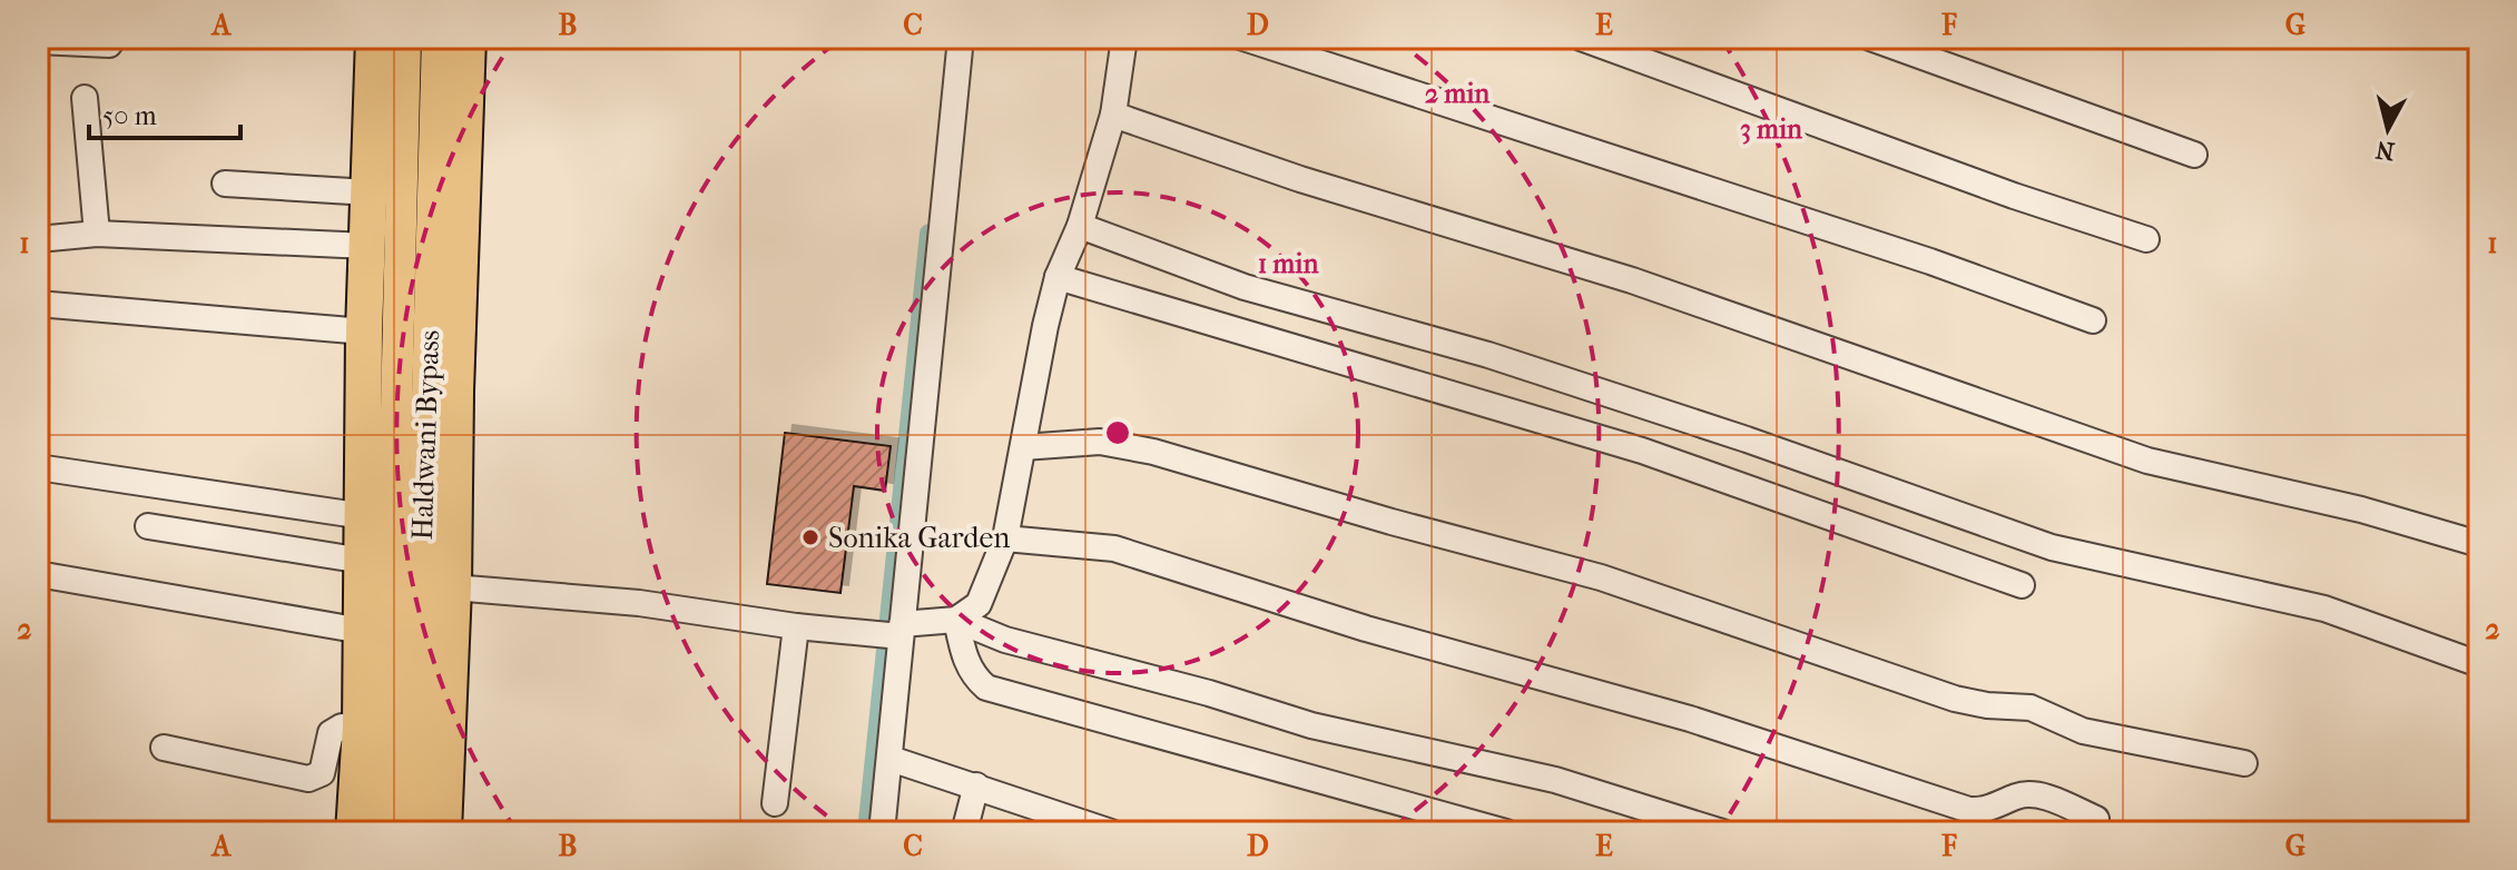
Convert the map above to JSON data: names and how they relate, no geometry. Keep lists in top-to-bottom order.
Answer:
{
  "streets": {
    "main road": ["Haldwani Bypass"]
  },
  "places": ["Sonika Garden"],
  "scale_bar": "50 m",
  "north": "bottom",
  "grid": {
    "columns": [
      "A",
      "B",
      "C",
      "D",
      "E",
      "F",
      "G"
    ],
    "rows": ["1", "2"]
  },
  "rings": ["2 min", "3 min", "1 min"]
}
